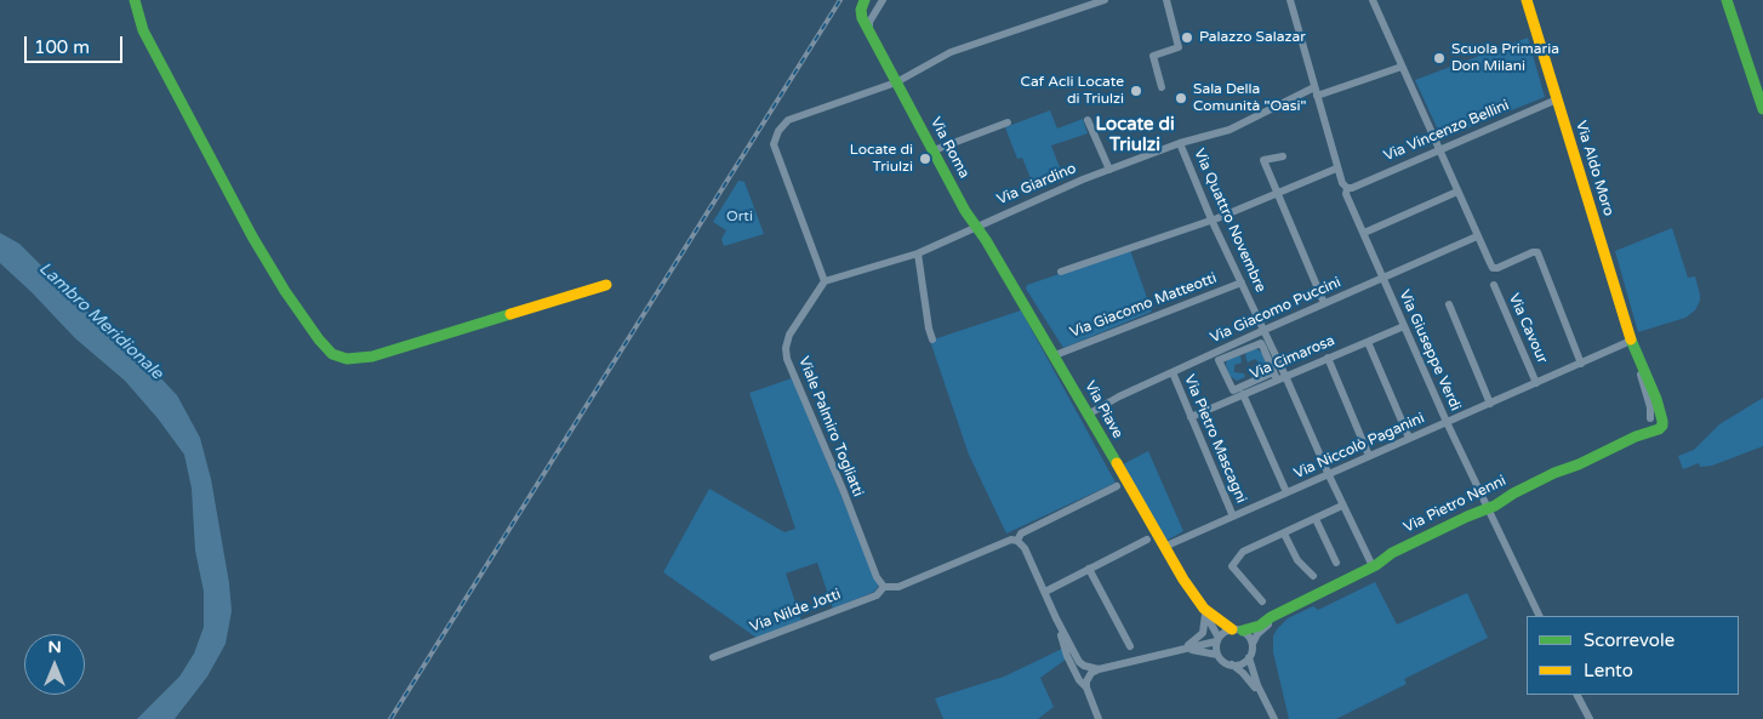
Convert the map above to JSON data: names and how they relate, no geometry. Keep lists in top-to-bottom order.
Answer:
{
  "streets": {
    "main road": [
      "Via Roma",
      "Via Aldo Moro",
      "Via Piave",
      "Via Pietro Nenni"
    ],
    "street": [
      "Via Vincenzo Bellini",
      "Via Giardino",
      "Via Quattro Novembre",
      "Via Giacomo Matteotti",
      "Via Giacomo Puccini",
      "Via Cavour",
      "Via Giuseppe Verdi",
      "Via Cimarosa",
      "Viale Palmiro Togliatti",
      "Via Pietro Mascagni",
      "Via Niccolò Paganini",
      "Via Nilde Jotti"
    ]
  },
  "crossings": [
    ["Via Vincenzo Bellini", "Via Aldo Moro"],
    ["Via Vincenzo Bellini", "Via Giuseppe Verdi"],
    ["Via Roma", "Via Giardino"],
    ["Via Roma", "Via Piave"],
    ["Via Aldo Moro", "Via Niccolò Paganini"],
    ["Via Aldo Moro", "Via Pietro Nenni"],
    ["Via Giardino", "Via Quattro Novembre"],
    ["Via Giardino", "Via Giuseppe Verdi"],
    ["Via Giardino", "Via Piave"],
    ["Via Giardino", "Viale Palmiro Togliatti"],
    ["Via Quattro Novembre", "Via Giacomo Matteotti"],
    ["Via Quattro Novembre", "Via Giacomo Puccini"],
    ["Via Quattro Novembre", "Via Cimarosa"],
    ["Via Quattro Novembre", "Via Niccolò Paganini"],
    ["Via Quattro Novembre", "Via Pietro Nenni"],
    ["Via Giacomo Matteotti", "Via Piave"],
    ["Via Giacomo Puccini", "Via Giuseppe Verdi"],
    ["Via Giacomo Puccini", "Via Piave"],
    ["Via Giacomo Puccini", "Via Pietro Mascagni"],
    ["Via Cavour", "Via Niccolò Paganini"],
    ["Via Giuseppe Verdi", "Via Cimarosa"],
    ["Via Giuseppe Verdi", "Via Niccolò Paganini"],
    ["Via Giuseppe Verdi", "Via Pietro Nenni"],
    ["Via Cimarosa", "Via Pietro Mascagni"],
    ["Via Piave", "Via Niccolò Paganini"],
    ["Via Piave", "Via Pietro Nenni"],
    ["Viale Palmiro Togliatti", "Via Nilde Jotti"],
    ["Via Pietro Mascagni", "Via Niccolò Paganini"]
  ],
  "districts": ["Locate di Triulzi"],
  "water": ["Lambro Meridionale"],
  "parks": ["Orti"],
  "places": [
    "Palazzo Salazar",
    "Scuola Primaria Don Milani",
    "Caf Acli Locate di Triulzi",
    "Sala Della Comunità \"Oasi\"",
    "Locate di Triulzi"
  ],
  "legend": ["Scorrevole", "Lento"],
  "scale_bar": "100 m",
  "north": "top"
}
